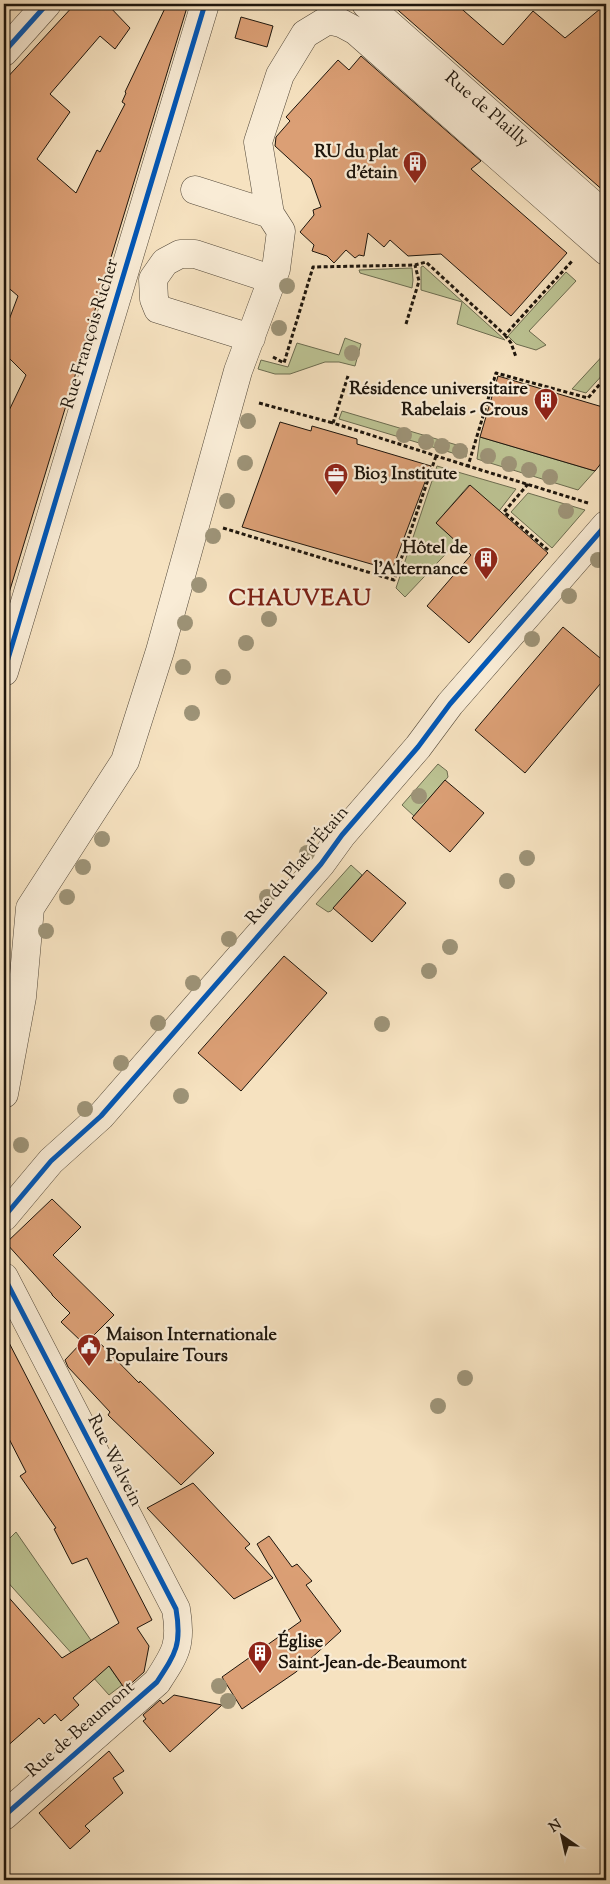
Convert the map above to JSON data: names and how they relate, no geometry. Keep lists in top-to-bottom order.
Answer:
{
  "streets": {
    "street": [
      "Rue de Plailly",
      "Rue François Richer",
      "Rue du Plat d'Étain",
      "Rue Walvein",
      "Rue de Beaumont"
    ]
  },
  "crossings": [
    ["Rue Walvein", "Rue de Beaumont"]
  ],
  "districts": ["CHAUVEAU"],
  "places": {
    "building": [
      "RU du plat d'étain",
      "Résidence universitaire Rabelais - Crous",
      "Hôtel de l’Alternance",
      "Église Saint-Jean-de-Beaumont"
    ],
    "office": ["Bio3 Institute"],
    "public building": ["Maison Internationale Populaire Tours"]
  },
  "north": "top left"
}
